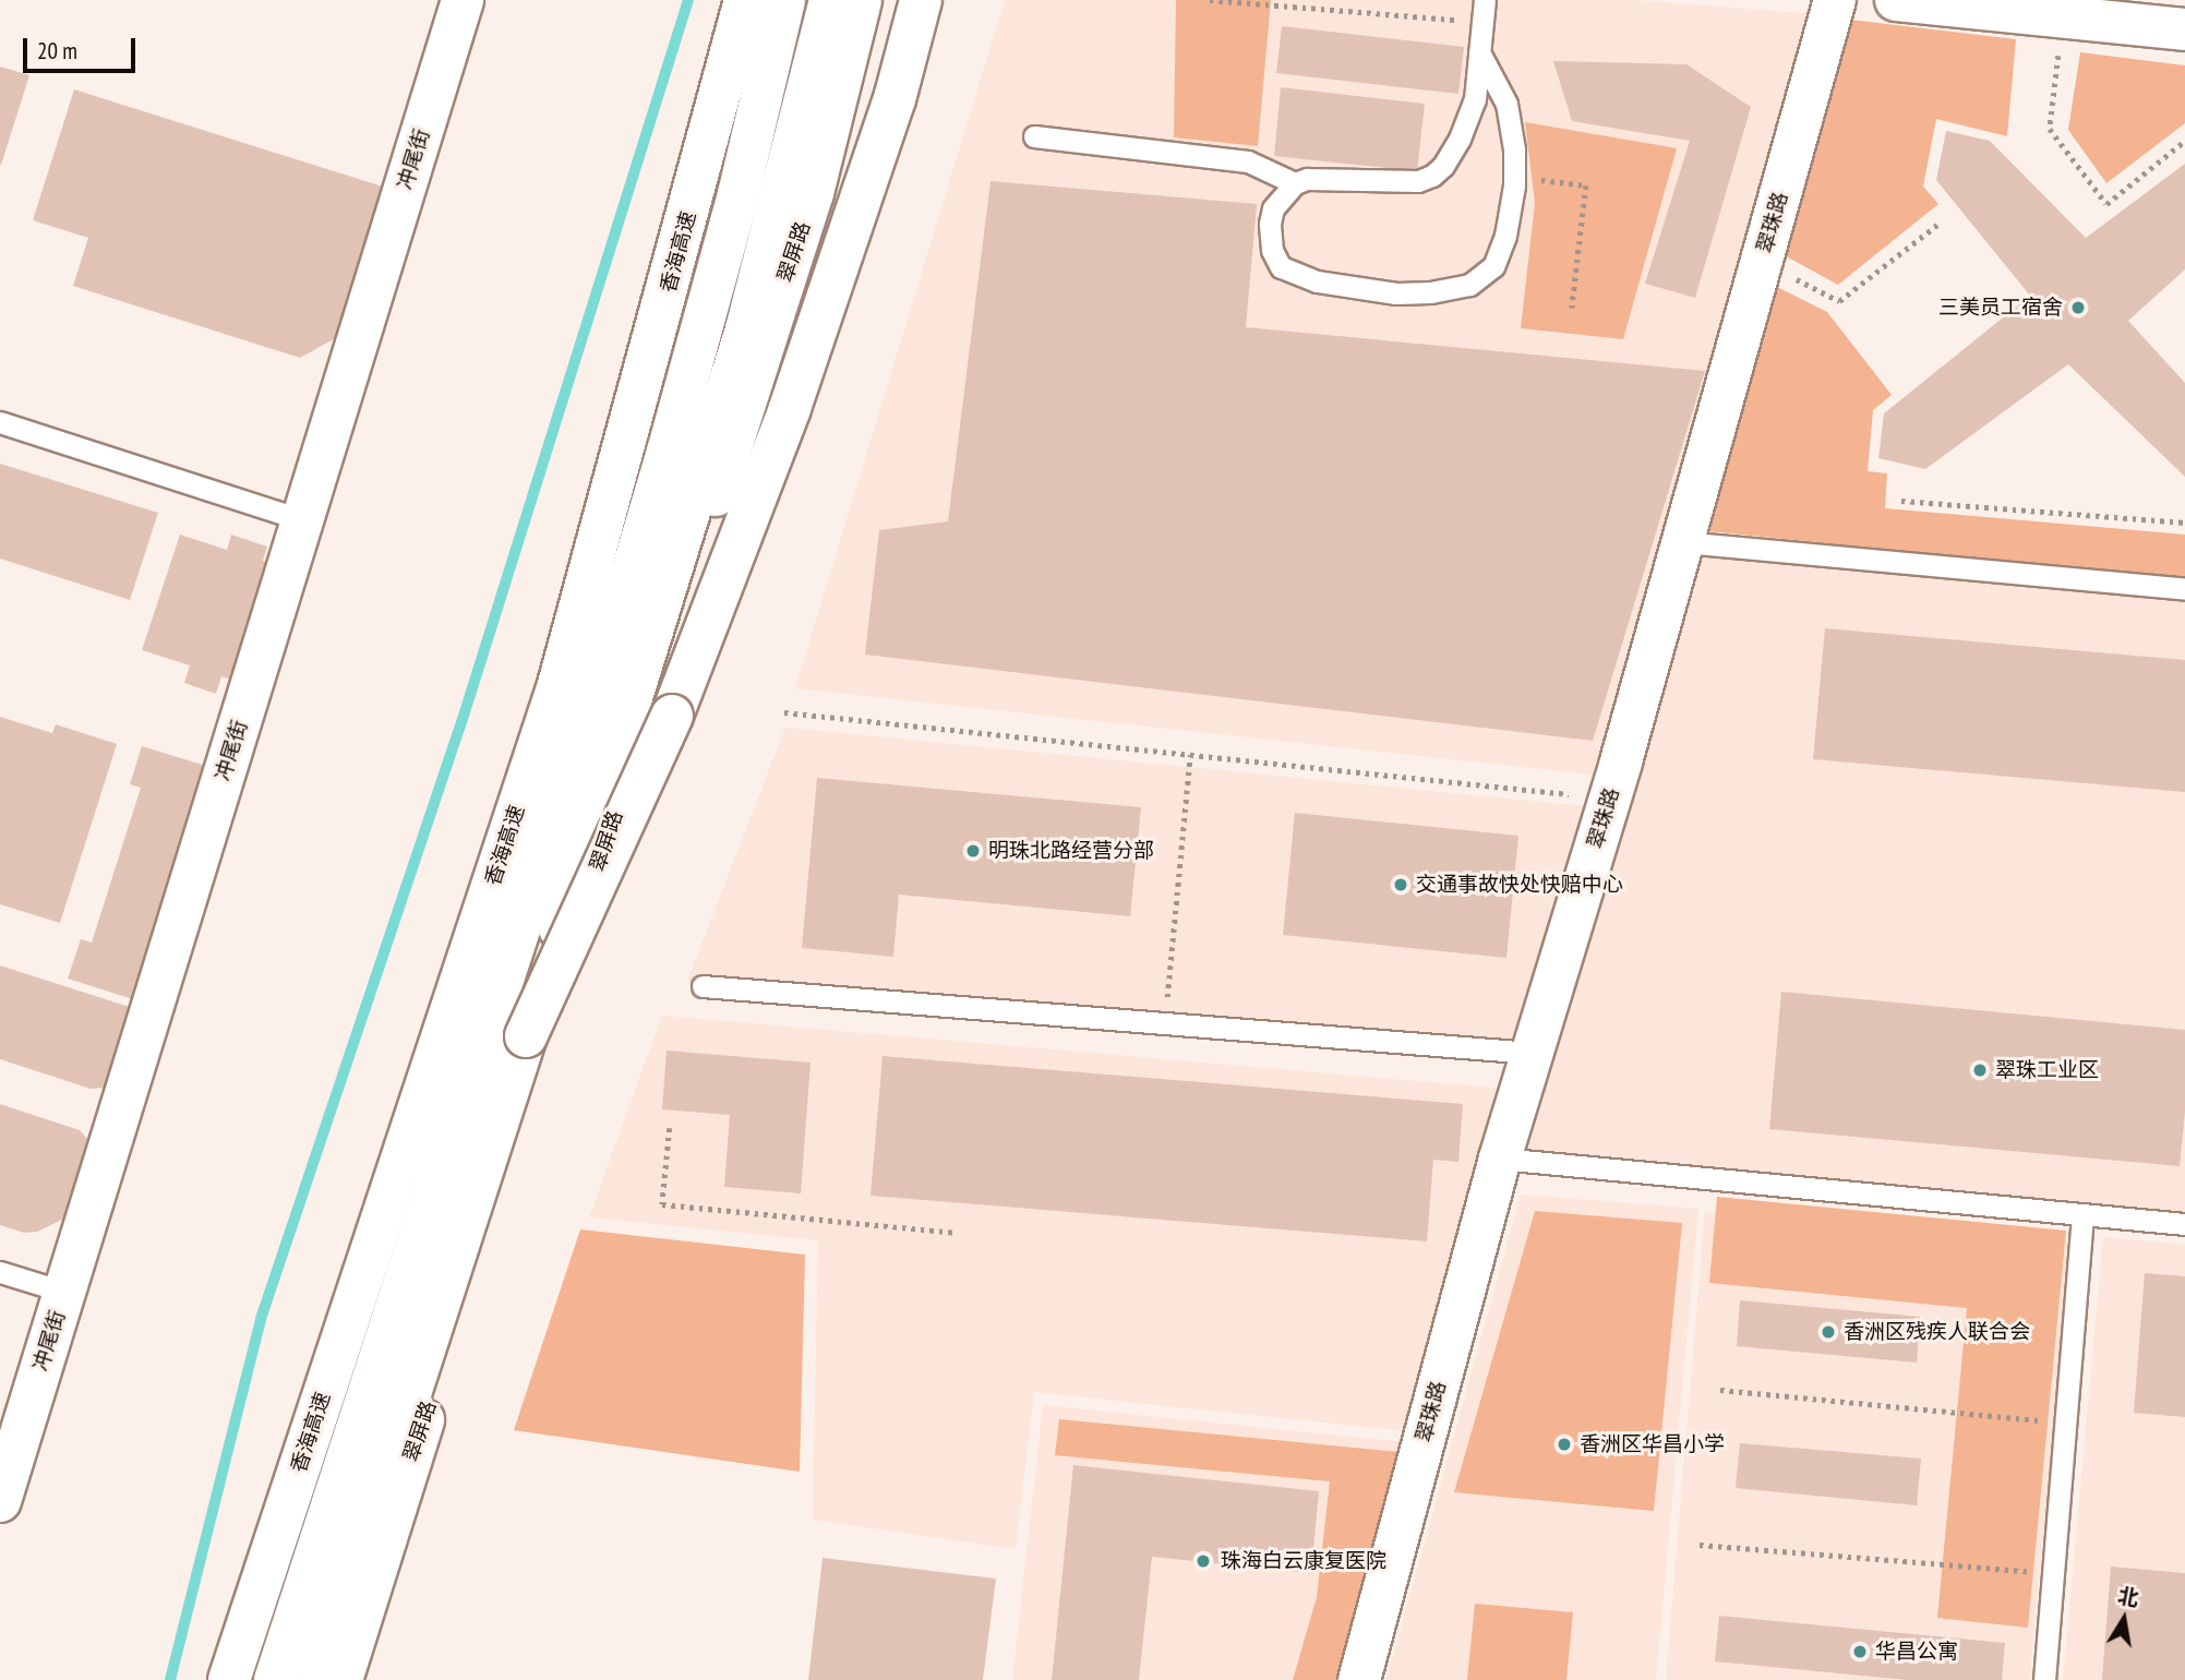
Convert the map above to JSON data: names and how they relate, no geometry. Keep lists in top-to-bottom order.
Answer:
{
  "streets": {
    "main road": [
      "冲尾街",
      "翠珠路",
      "香海高速",
      "翠屏路"
    ]
  },
  "places": [
    "三美员工宿舍",
    "明珠北路经营分部",
    "交通事故快处快赔中心",
    "翠珠工业区",
    "香洲区残疾人联合会",
    "香洲区华昌小学",
    "珠海白云康复医院",
    "华昌公寓"
  ],
  "scale_bar": "20 m",
  "north": "top"
}
